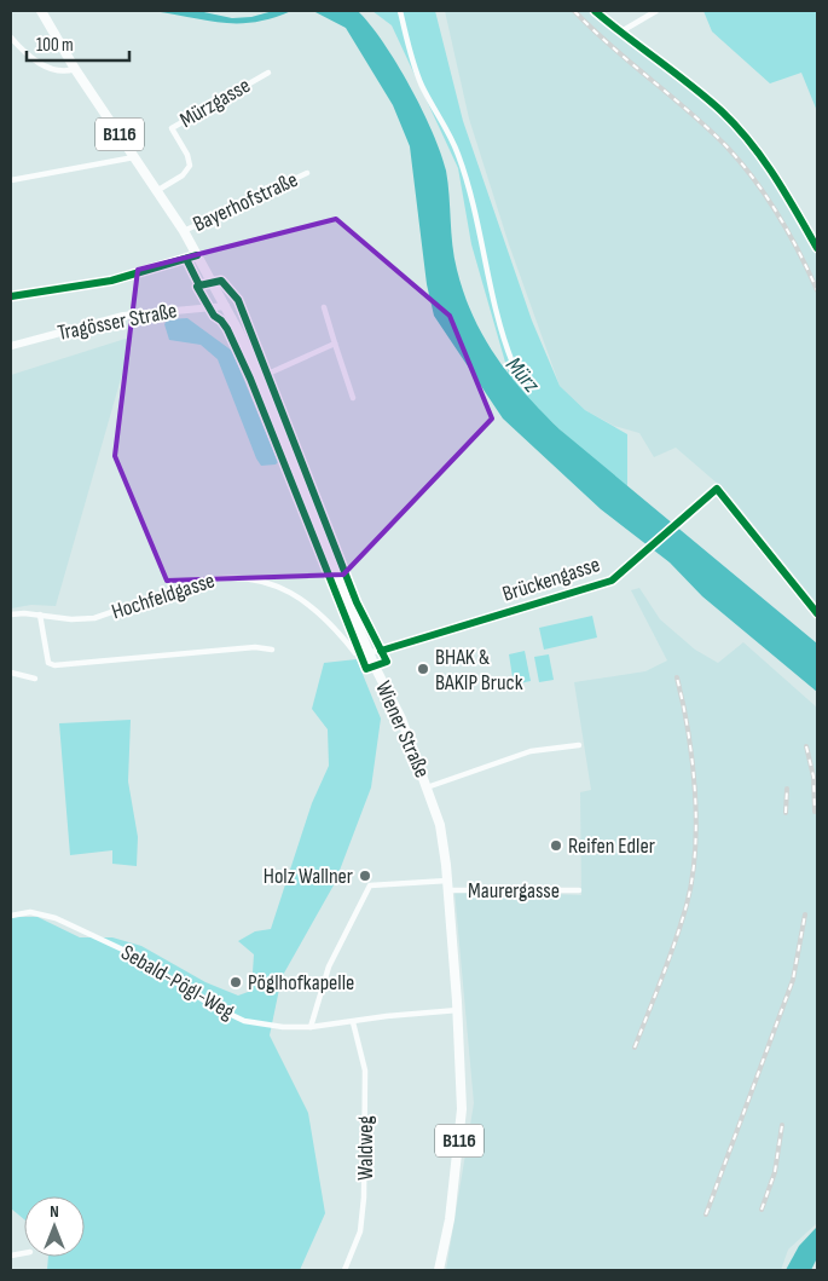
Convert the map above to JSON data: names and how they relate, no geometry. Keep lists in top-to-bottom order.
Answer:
{
  "streets": {
    "main road": ["B116", "Tragösser Straße", "Wiener Straße"],
    "street": [
      "Mürzgasse",
      "Bayerhofstraße",
      "Brückengasse",
      "Hochfeldgasse",
      "Maurergasse",
      "Sebald-Pögl-Weg",
      "Waldweg"
    ]
  },
  "crossings": [
    ["Mürzgasse", "Wiener Straße"],
    ["Bayerhofstraße", "Wiener Straße"],
    ["Tragösser Straße", "Wiener Straße"],
    ["Brückengasse", "Hochfeldgasse"],
    ["Brückengasse", "Wiener Straße"],
    ["Hochfeldgasse", "Wiener Straße"],
    ["Wiener Straße", "Maurergasse"],
    ["Wiener Straße", "Sebald-Pögl-Weg"],
    ["Maurergasse", "Sebald-Pögl-Weg"],
    ["Sebald-Pögl-Weg", "Waldweg"]
  ],
  "water": ["Mürz"],
  "places": [
    "BHAK & BAKIP Bruck",
    "Reifen Edler",
    "Holz Wallner",
    "Pöglhofkapelle"
  ],
  "scale_bar": "100 m",
  "north": "top"
}
